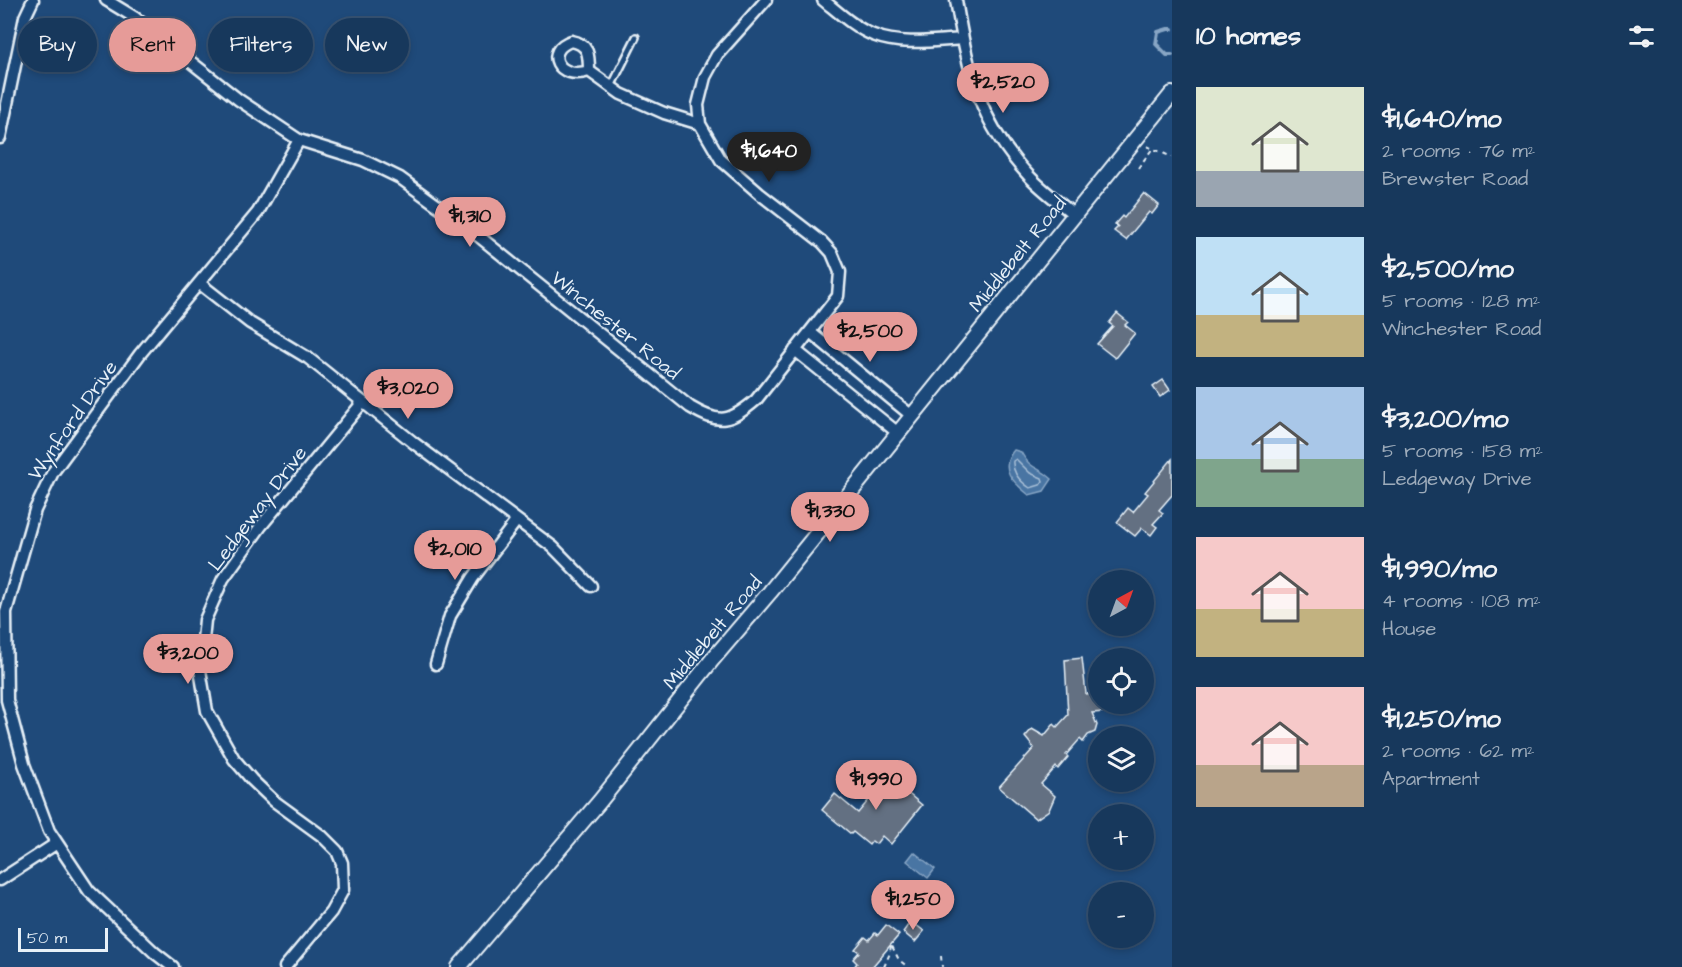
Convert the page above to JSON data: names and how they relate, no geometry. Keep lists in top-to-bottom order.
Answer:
{
  "streets": {
    "street": [
      "Middlebelt Road",
      "Winchester Road",
      "Wynford Drive",
      "Ledgeway Drive"
    ]
  },
  "crossings": [
    ["Winchester Road", "Wynford Drive"]
  ],
  "scale_bar": "50 m",
  "north": "top right",
  "page": {
    "heading": "10 homes",
    "chip": [
      "Buy",
      "Rent",
      "Filters",
      "New"
    ],
    "price": [
      "$2,520",
      "$1,640",
      "$1,310",
      "$2,500",
      "$3,020",
      "$1,330",
      "$2,010",
      "$3,200",
      "$1,990",
      "$1,250"
    ],
    "list": [
      {
        "name": "$1,640/mo",
        "note": "2 rooms · 76 m² · Brewster Road"
      },
      {
        "name": "$2,500/mo",
        "note": "5 rooms · 128 m² · Winchester Road"
      },
      {
        "name": "$3,200/mo",
        "note": "5 rooms · 158 m² · Ledgeway Drive"
      },
      {
        "name": "$1,990/mo",
        "note": "4 rooms · 108 m² · House"
      },
      {
        "name": "$1,250/mo",
        "note": "2 rooms · 62 m² · Apartment"
      }
    ],
    "map_buttons": ["+", "−"],
    "scale": "50 m"
  }
}
